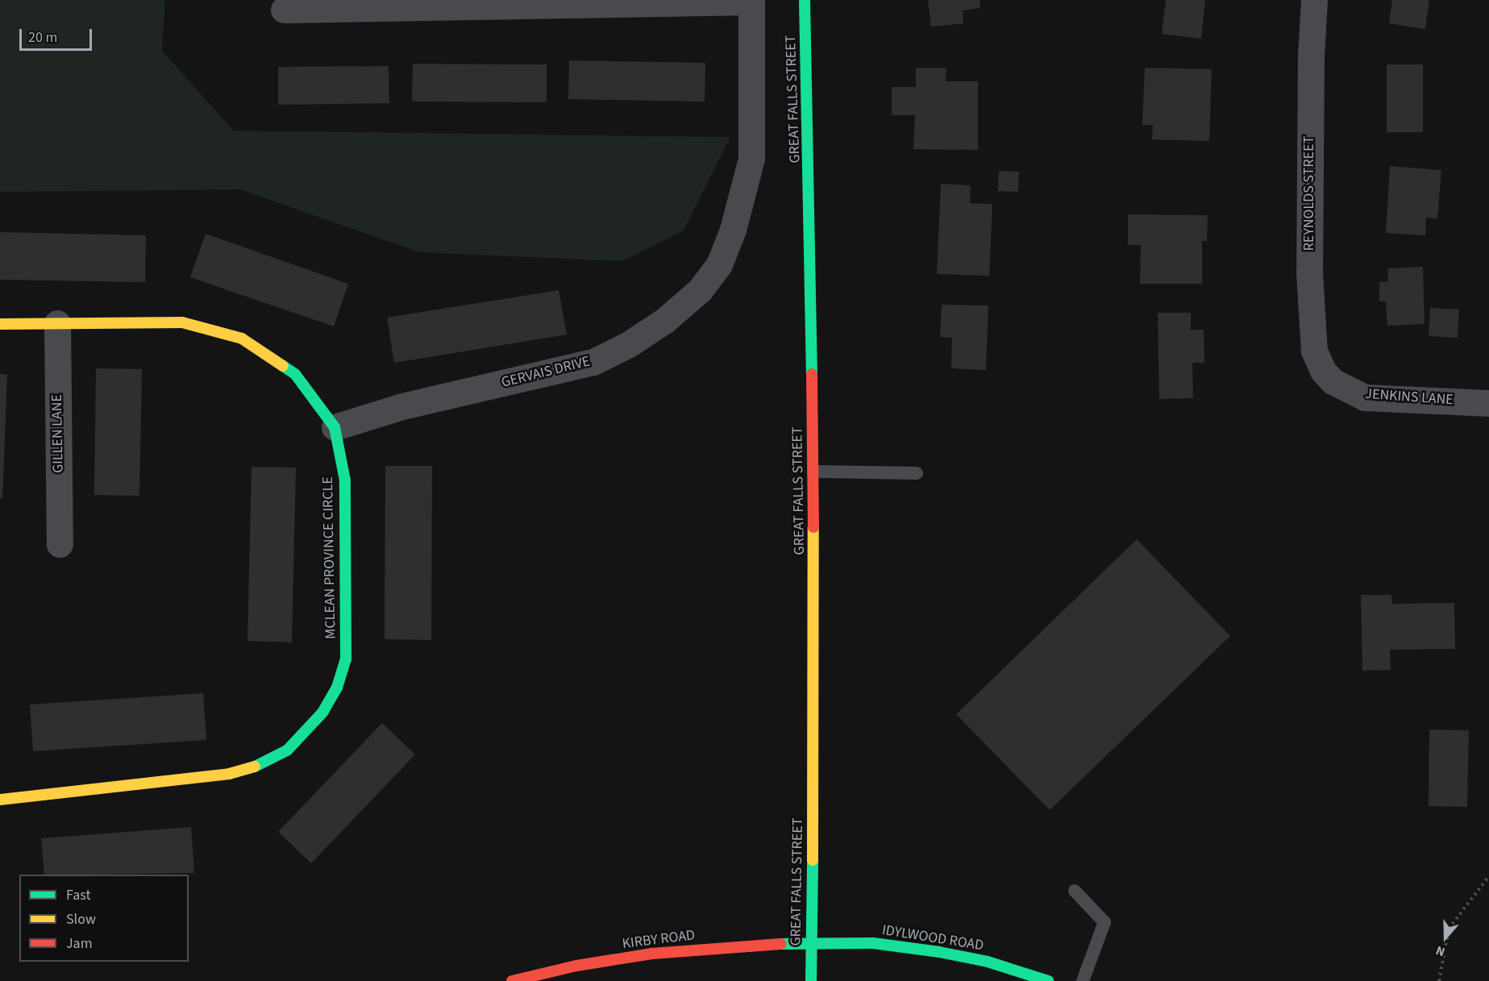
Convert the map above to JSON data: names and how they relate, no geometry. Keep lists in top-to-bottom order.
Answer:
{
  "streets": {
    "main road": [
      "GREAT FALLS STREET",
      "MCLEAN PROVINCE CIRCLE",
      "IDYLWOOD ROAD",
      "KIRBY ROAD"
    ],
    "street": [
      "REYNOLDS STREET",
      "GERVAIS DRIVE",
      "JENKINS LANE",
      "GILLEN LANE"
    ]
  },
  "crossings": [
    ["GREAT FALLS STREET", "IDYLWOOD ROAD"],
    ["GREAT FALLS STREET", "KIRBY ROAD"],
    ["REYNOLDS STREET", "JENKINS LANE"],
    ["GERVAIS DRIVE", "MCLEAN PROVINCE CIRCLE"],
    ["GILLEN LANE", "MCLEAN PROVINCE CIRCLE"],
    ["IDYLWOOD ROAD", "KIRBY ROAD"]
  ],
  "legend": ["Fast", "Slow", "Jam"],
  "scale_bar": "20 m",
  "north": "bottom"
}
